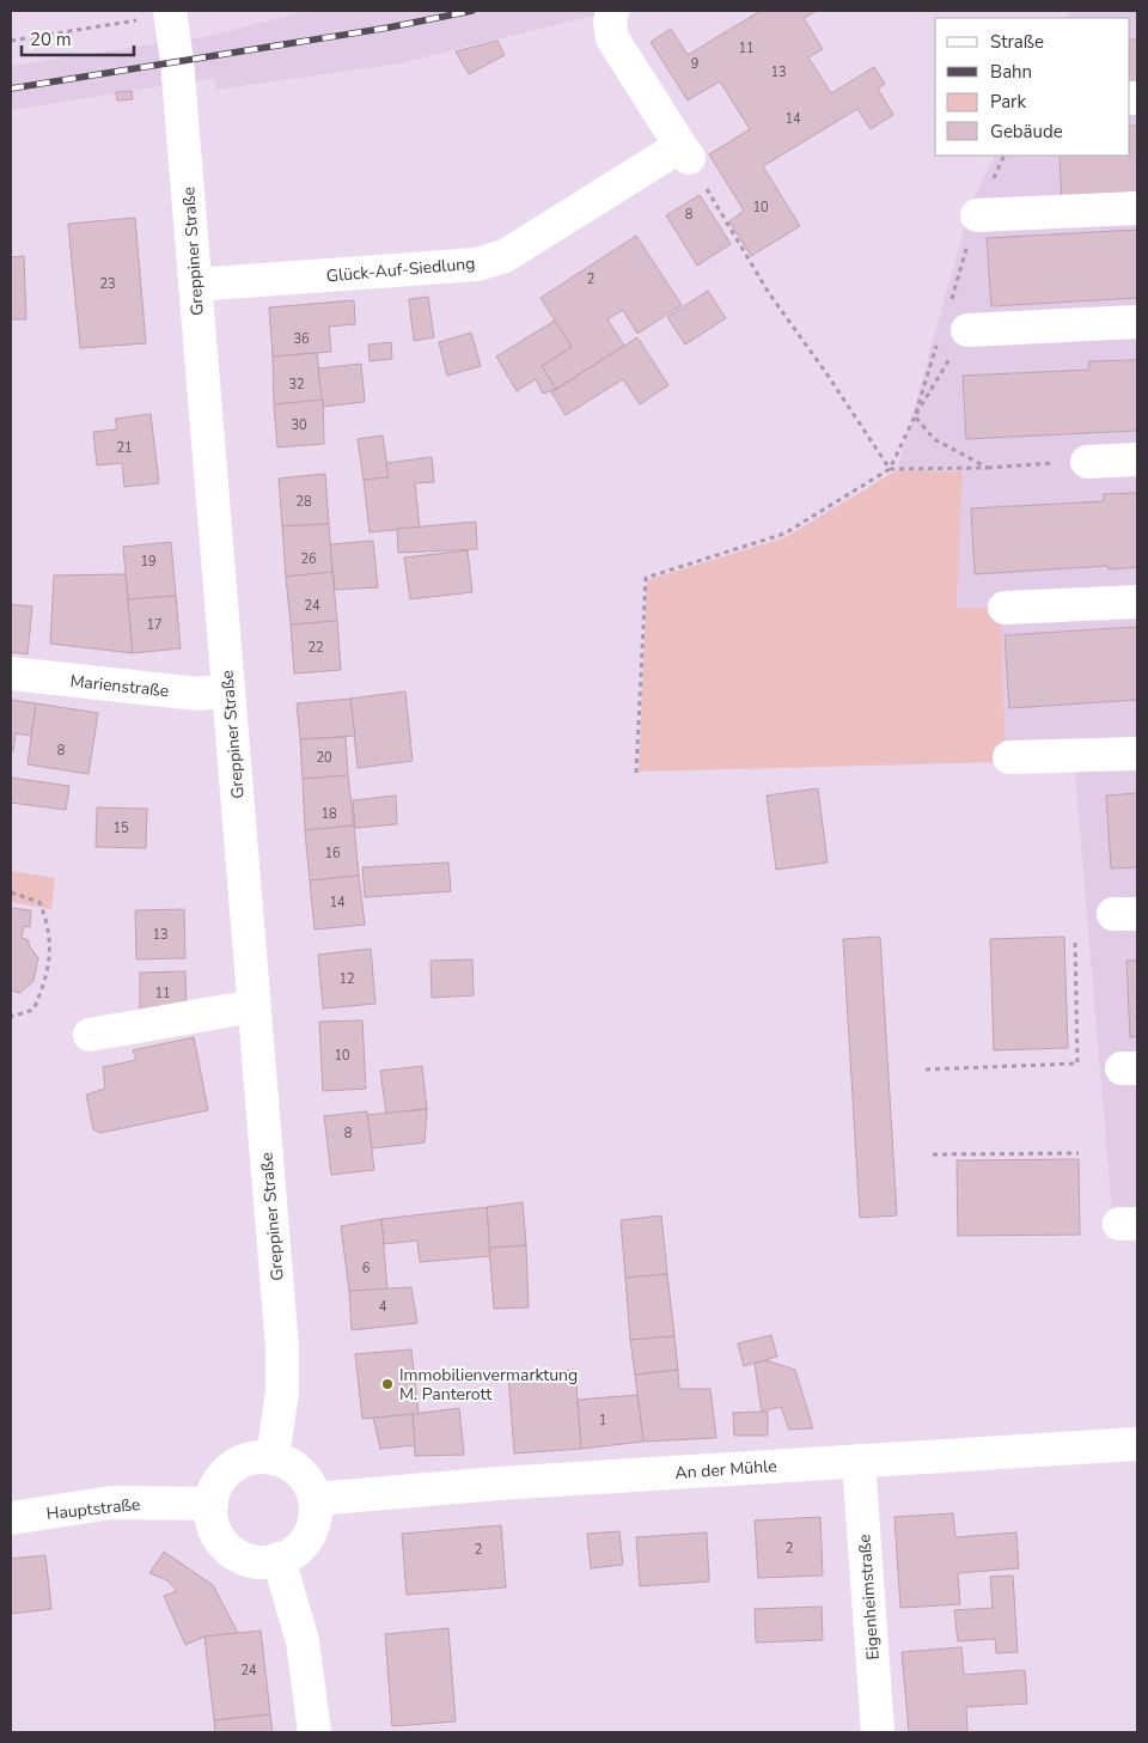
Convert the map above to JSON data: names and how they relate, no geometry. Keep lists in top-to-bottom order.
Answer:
{
  "streets": {
    "street": [
      "Greppiner Straße",
      "Glück-Auf-Siedlung",
      "Marienstraße",
      "An der Mühle",
      "Hauptstraße",
      "Eigenheimstraße"
    ]
  },
  "crossings": [
    ["Greppiner Straße", "Glück-Auf-Siedlung"],
    ["Greppiner Straße", "Marienstraße"],
    ["Greppiner Straße", "An der Mühle"],
    ["Greppiner Straße", "Hauptstraße"],
    ["An der Mühle", "Hauptstraße"],
    ["An der Mühle", "Eigenheimstraße"]
  ],
  "places": ["Immobilienvermarktung M. Panterott"],
  "house_numbers": [
    "11",
    "9",
    "13",
    "14",
    "10",
    "8",
    "2",
    "23",
    "36",
    "32",
    "30",
    "21",
    "28",
    "26",
    "19",
    "24",
    "17",
    "22",
    "8",
    "20",
    "18",
    "15",
    "16",
    "14",
    "13",
    "12",
    "11",
    "10",
    "8",
    "6",
    "4",
    "1",
    "2",
    "2",
    "24"
  ],
  "legend": [
    "Straße",
    "Bahn",
    "Park",
    "Gebäude"
  ],
  "scale_bar": "20 m"
}
